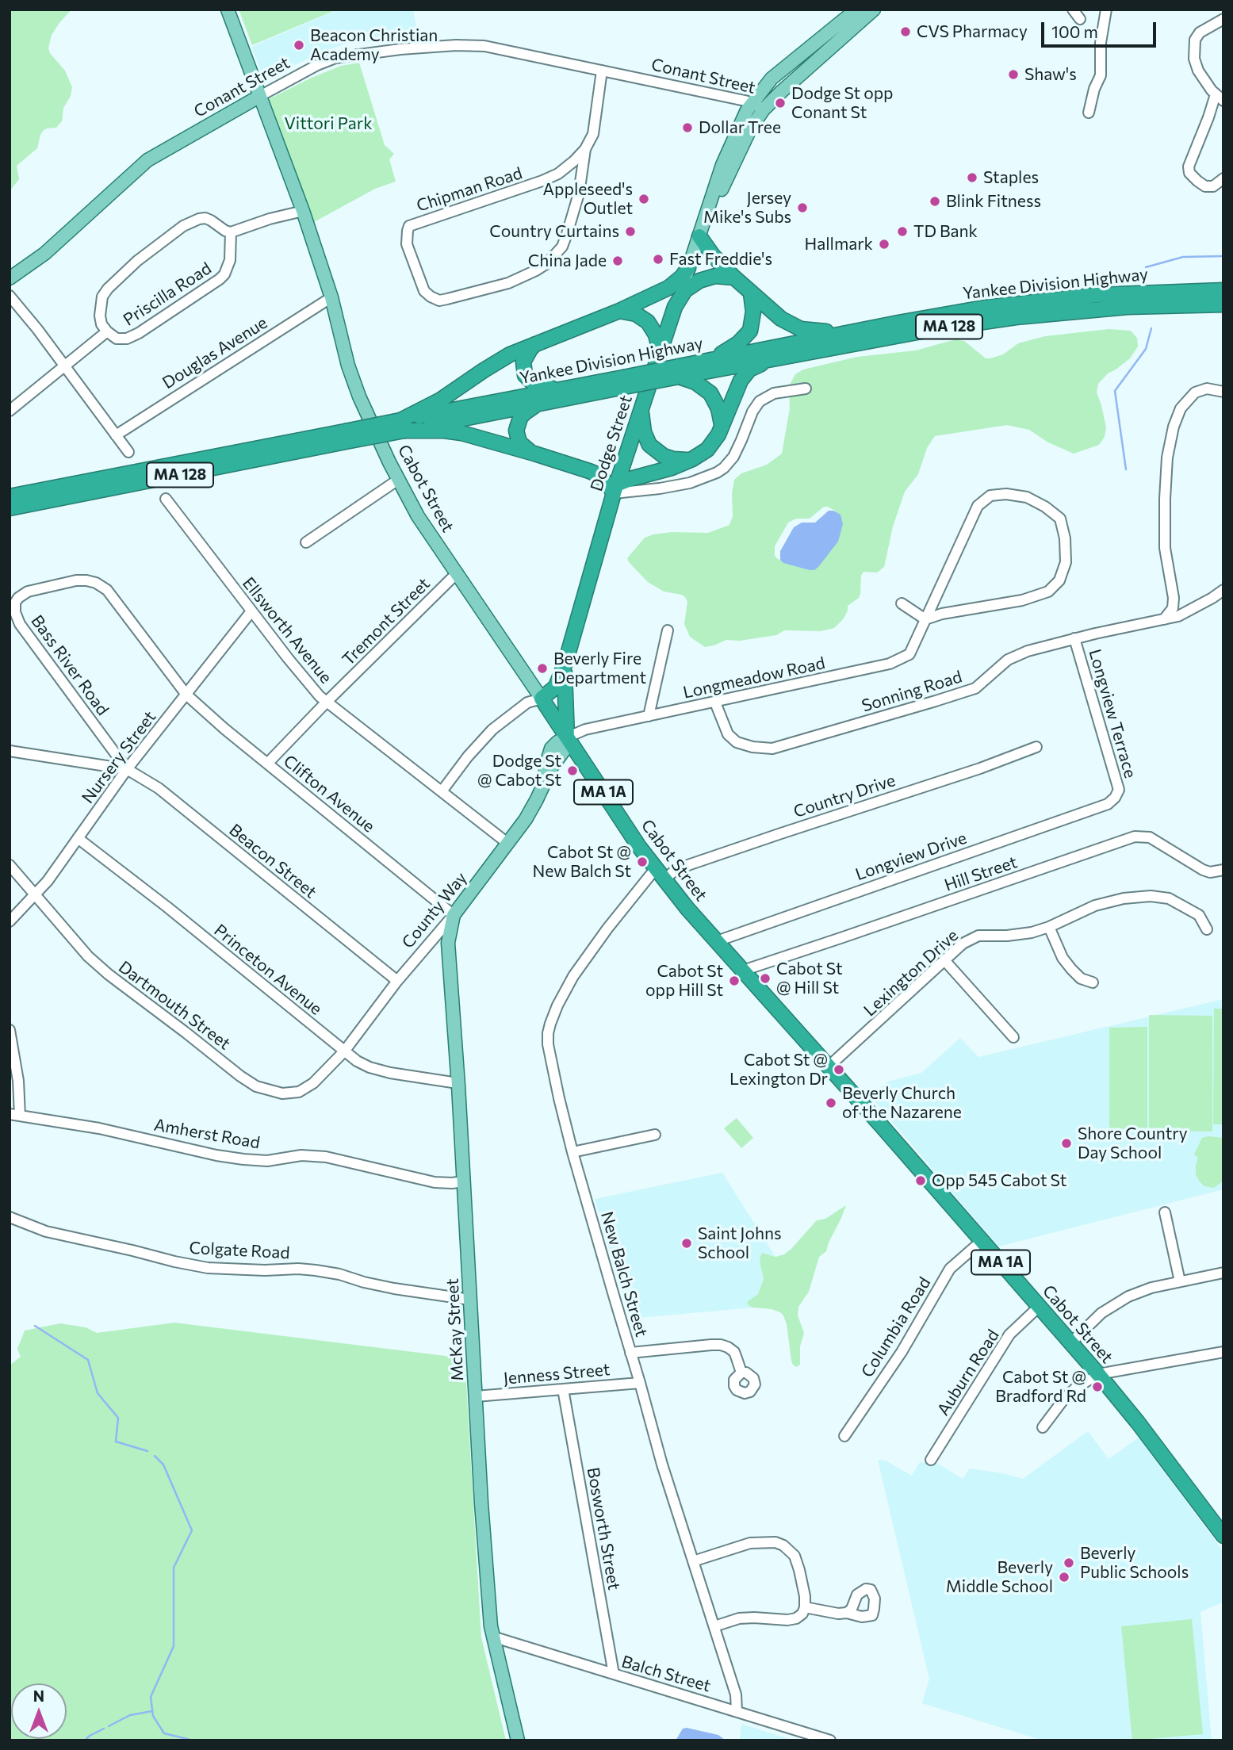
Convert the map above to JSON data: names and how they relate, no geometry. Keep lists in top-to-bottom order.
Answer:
{
  "streets": {
    "highway": [
      "Yankee Division Highway",
      "MA 128",
      "Dodge Street",
      "Cabot Street",
      "MA 1A"
    ],
    "main road": ["Conant Street", "County Way", "McKay Street"],
    "street": [
      "Chipman Road",
      "Priscilla Road",
      "Douglas Avenue",
      "Tremont Street",
      "Ellsworth Avenue",
      "Bass River Road",
      "Longmeadow Road",
      "Sonning Road",
      "Longview Terrace",
      "Nursery Street",
      "Clifton Avenue",
      "Country Drive",
      "Longview Drive",
      "Beacon Street",
      "Hill Street",
      "Princeton Avenue",
      "Lexington Drive",
      "Dartmouth Street",
      "Amherst Road",
      "Colgate Road",
      "New Balch Street",
      "Columbia Road",
      "Auburn Road",
      "Jenness Street",
      "Bosworth Street",
      "Balch Street"
    ]
  },
  "crossings": [
    ["Conant Street", "Chipman Road"],
    ["Conant Street", "Dodge Street"],
    ["Conant Street", "Cabot Street"],
    ["Douglas Avenue", "Cabot Street"],
    ["Dodge Street", "Cabot Street"],
    ["Dodge Street", "Longmeadow Road"],
    ["Dodge Street", "County Way"],
    ["Cabot Street", "Tremont Street"],
    ["Cabot Street", "Longmeadow Road"],
    ["Cabot Street", "Country Drive"],
    ["Cabot Street", "Longview Drive"],
    ["Cabot Street", "Hill Street"],
    ["Cabot Street", "County Way"],
    ["Cabot Street", "Lexington Drive"],
    ["Cabot Street", "New Balch Street"],
    ["Cabot Street", "Columbia Road"],
    ["Cabot Street", "Auburn Road"],
    ["Tremont Street", "Ellsworth Avenue"],
    ["Tremont Street", "Clifton Avenue"],
    ["Ellsworth Avenue", "Nursery Street"],
    ["Ellsworth Avenue", "County Way"],
    ["Bass River Road", "Nursery Street"],
    ["Bass River Road", "Clifton Avenue"],
    ["Bass River Road", "Beacon Street"],
    ["Longmeadow Road", "Sonning Road"],
    ["Longmeadow Road", "County Way"],
    ["Sonning Road", "Longview Terrace"],
    ["Longview Terrace", "Longview Drive"],
    ["Nursery Street", "Clifton Avenue"],
    ["Nursery Street", "Beacon Street"],
    ["Nursery Street", "Princeton Avenue"],
    ["Nursery Street", "Dartmouth Street"],
    ["Clifton Avenue", "County Way"],
    ["Clifton Avenue", "McKay Street"],
    ["Country Drive", "New Balch Street"],
    ["Beacon Street", "County Way"],
    ["County Way", "Princeton Avenue"],
    ["County Way", "Dartmouth Street"],
    ["County Way", "McKay Street"],
    ["Princeton Avenue", "Dartmouth Street"],
    ["Princeton Avenue", "McKay Street"],
    ["Amherst Road", "McKay Street"],
    ["Colgate Road", "McKay Street"],
    ["New Balch Street", "Jenness Street"],
    ["New Balch Street", "Balch Street"],
    ["McKay Street", "Jenness Street"],
    ["McKay Street", "Balch Street"],
    ["Jenness Street", "Bosworth Street"],
    ["Bosworth Street", "Balch Street"]
  ],
  "parks": ["Vittori Park"],
  "places": [
    "CVS Pharmacy",
    "Beacon Christian Academy",
    "Shaw's",
    "Dodge St opp Conant St",
    "Dollar Tree",
    "Staples",
    "Appleseed's Outlet",
    "Blink Fitness",
    "Jersey Mike's Subs",
    "Country Curtains",
    "TD Bank",
    "Hallmark",
    "Fast Freddie's",
    "China Jade",
    "Beverly Fire Department",
    "Dodge St @ Cabot St",
    "Cabot St @ New Balch St",
    "Cabot St @ Hill St",
    "Cabot St opp Hill St",
    "Cabot St @ Lexington Dr",
    "Beverly Church of the Nazarene",
    "Shore Country Day School",
    "Opp 545 Cabot St",
    "Saint Johns School",
    "Cabot St @ Bradford Rd",
    "Beverly Public Schools",
    "Beverly Middle School"
  ],
  "scale_bar": "100 m",
  "north": "top"
}
